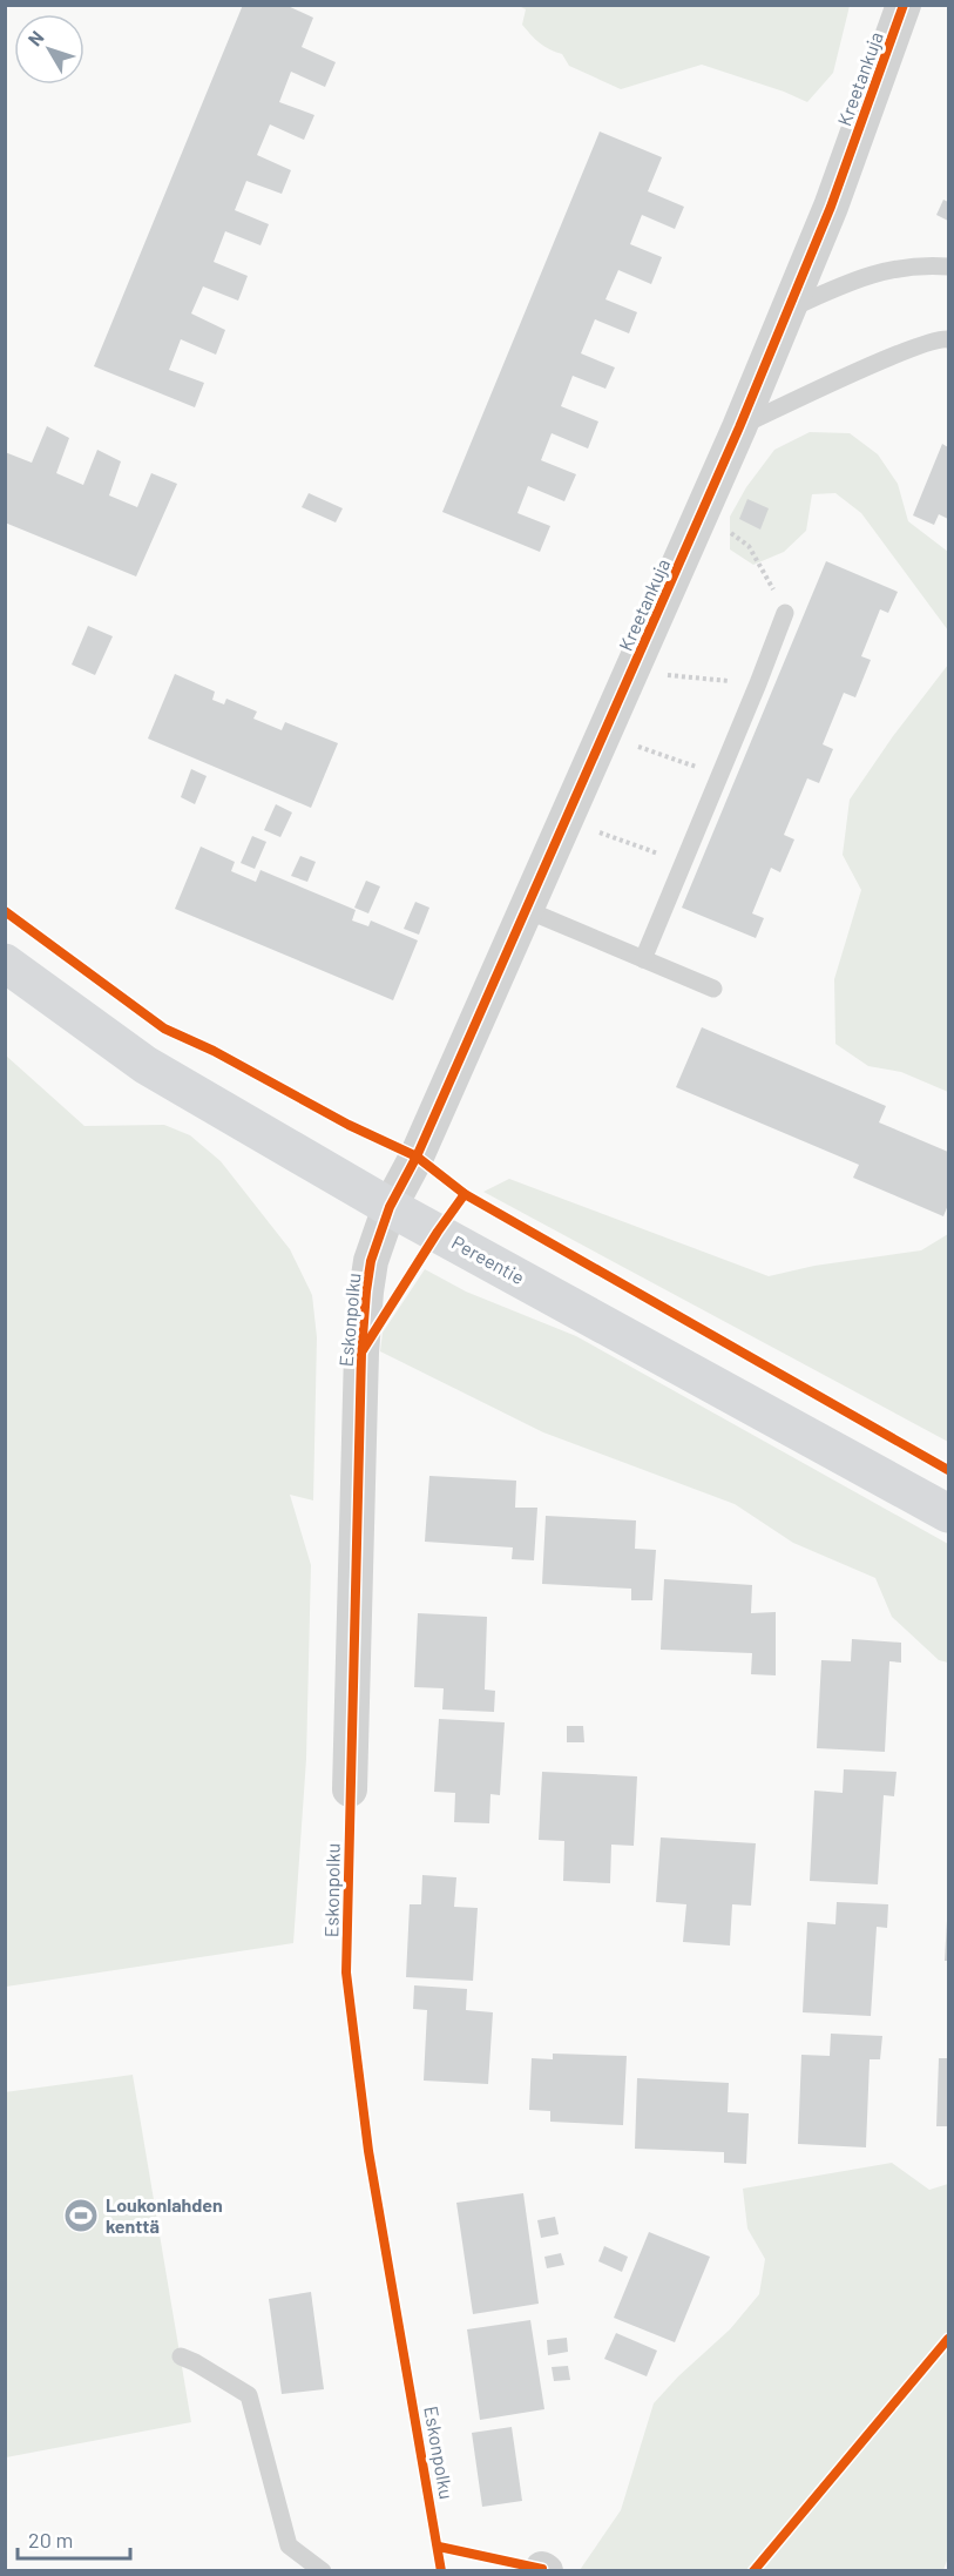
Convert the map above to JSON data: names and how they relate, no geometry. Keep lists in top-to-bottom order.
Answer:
{
  "streets": {
    "street": ["Kreetankuja", "Pereentie", "Eskonpolku"]
  },
  "crossings": [
    ["Kreetankuja", "Pereentie"],
    ["Kreetankuja", "Eskonpolku"],
    ["Pereentie", "Eskonpolku"]
  ],
  "places": {
    "sports": ["Loukonlahden kenttä"]
  },
  "scale_bar": "20 m",
  "north": "top left"
}
